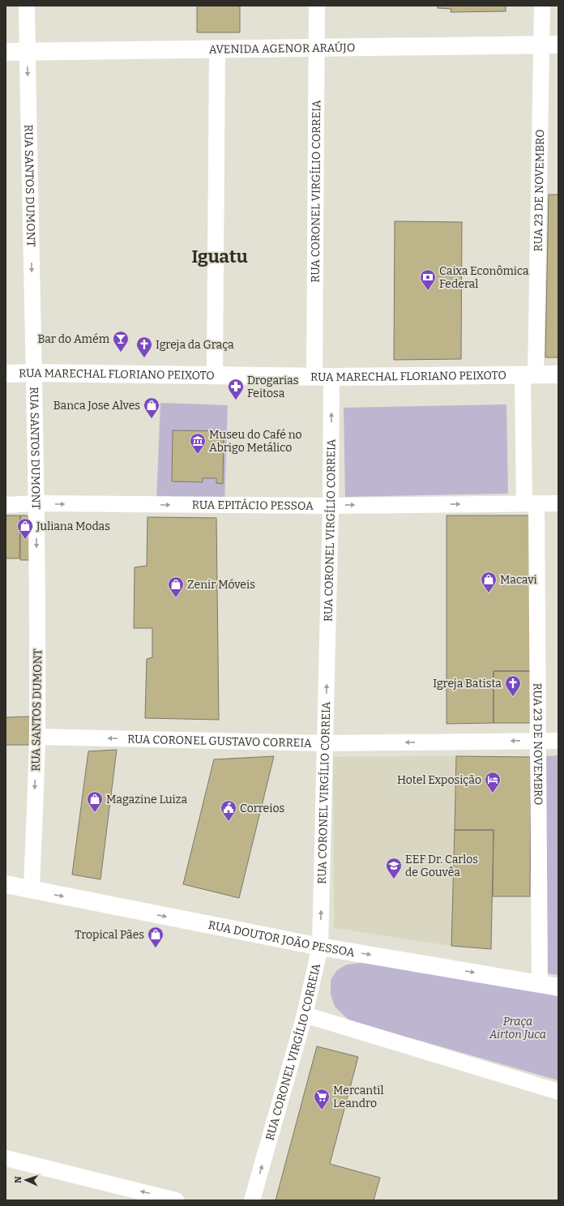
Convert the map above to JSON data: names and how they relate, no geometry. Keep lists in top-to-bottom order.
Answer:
{
  "streets": {
    "main road": ["AVENIDA AGENOR ARAÚJO", "RUA MARECHAL FLORIANO PEIXOTO", "RUA DOUTOR JOÃO PESSOA"],
    "street": [
      "RUA SANTOS DUMONT",
      "RUA 23 DE NOVEMBRO",
      "RUA CORONEL VIRGÍLIO CORREIA",
      "RUA EPITÁCIO PESSOA",
      "RUA CORONEL GUSTAVO CORREIA"
    ]
  },
  "crossings": [
    ["AVENIDA AGENOR ARAÚJO", "RUA SANTOS DUMONT"],
    ["AVENIDA AGENOR ARAÚJO", "RUA 23 DE NOVEMBRO"],
    ["AVENIDA AGENOR ARAÚJO", "RUA CORONEL VIRGÍLIO CORREIA"],
    ["RUA SANTOS DUMONT", "RUA MARECHAL FLORIANO PEIXOTO"],
    ["RUA SANTOS DUMONT", "RUA EPITÁCIO PESSOA"],
    ["RUA SANTOS DUMONT", "RUA CORONEL GUSTAVO CORREIA"],
    ["RUA SANTOS DUMONT", "RUA DOUTOR JOÃO PESSOA"],
    ["RUA 23 DE NOVEMBRO", "RUA MARECHAL FLORIANO PEIXOTO"],
    ["RUA 23 DE NOVEMBRO", "RUA EPITÁCIO PESSOA"],
    ["RUA 23 DE NOVEMBRO", "RUA CORONEL GUSTAVO CORREIA"],
    ["RUA 23 DE NOVEMBRO", "RUA DOUTOR JOÃO PESSOA"],
    ["RUA CORONEL VIRGÍLIO CORREIA", "RUA MARECHAL FLORIANO PEIXOTO"],
    ["RUA CORONEL VIRGÍLIO CORREIA", "RUA EPITÁCIO PESSOA"],
    ["RUA CORONEL VIRGÍLIO CORREIA", "RUA CORONEL GUSTAVO CORREIA"],
    ["RUA CORONEL VIRGÍLIO CORREIA", "RUA DOUTOR JOÃO PESSOA"]
  ],
  "one_way": [
    "RUA SANTOS DUMONT",
    "RUA CORONEL VIRGÍLIO CORREIA",
    "RUA EPITÁCIO PESSOA",
    "RUA CORONEL GUSTAVO CORREIA",
    "RUA DOUTOR JOÃO PESSOA"
  ],
  "districts": ["Iguatu"],
  "parks": ["Praça Airton Juca"],
  "places": {
    "bank": ["Caixa Econômica Federal"],
    "bar": ["Bar do Amém"],
    "church": ["Igreja da Graça", "Igreja Batista"],
    "pharmacy": ["Drogarias Feitosa"],
    "shop": [
      "Banca Jose Alves",
      "Juliana Modas",
      "Macavi",
      "Zenir Móveis",
      "Magazine Luiza",
      "Tropical Pães"
    ],
    "museum": ["Museu do Café no Abrigo Metálico"],
    "hotel": ["Hotel Exposição"],
    "public building": ["Correios"],
    "school or university": ["EEF Dr. Carlos de Gouvêa"],
    "supermarket": ["Mercantil Leandro"]
  },
  "north": "left"
}
